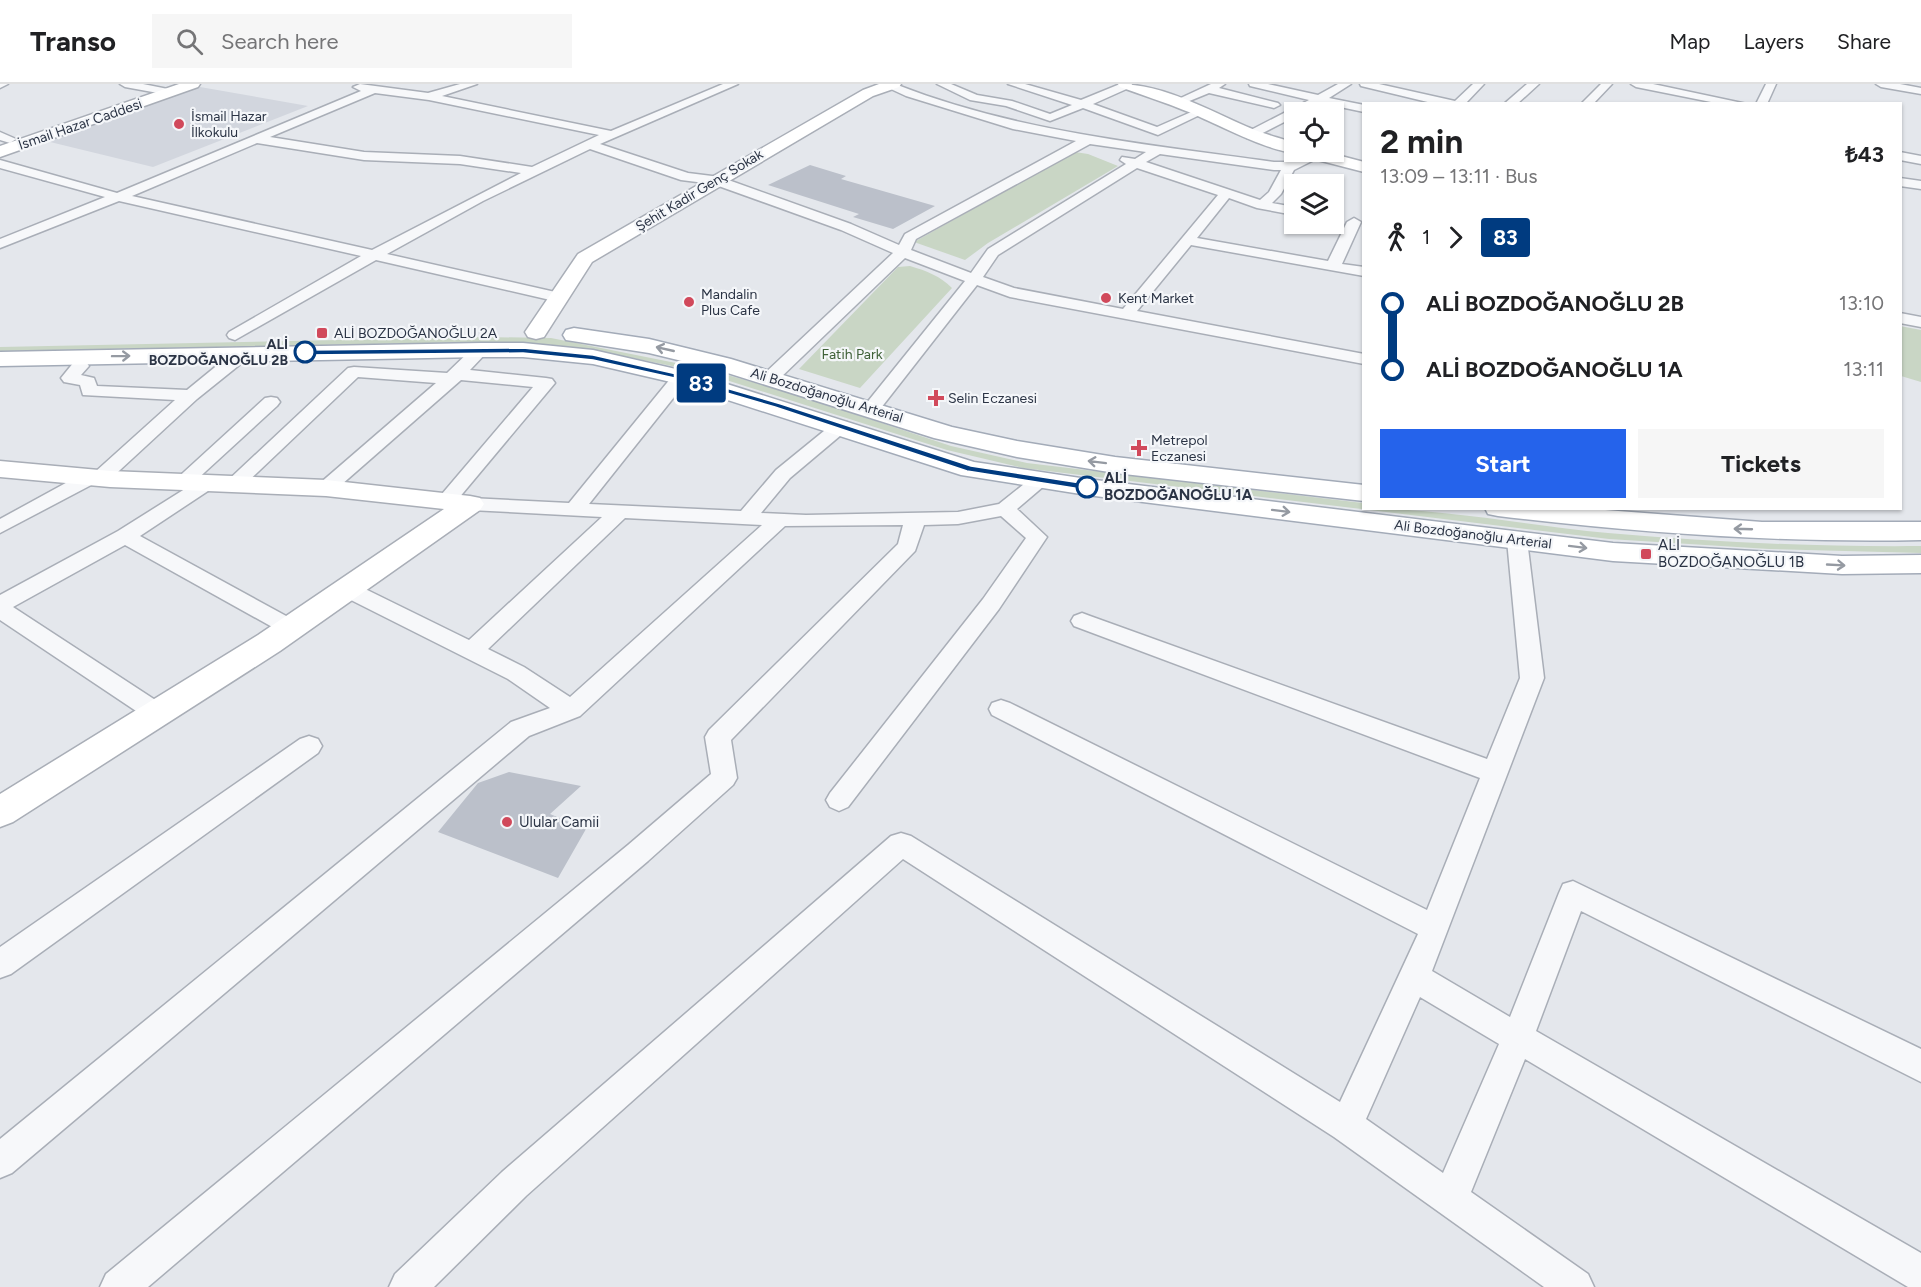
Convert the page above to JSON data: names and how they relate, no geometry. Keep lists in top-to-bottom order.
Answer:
{
  "streets": {
    "main road": ["İsmail Hazar Caddesi", "Şehit Kadir Genç Sokak", "Ali Bozdoğanoğlu Arterial"]
  },
  "crossings": [
    ["Şehit Kadir Genç Sokak", "Ali Bozdoğanoğlu Arterial"]
  ],
  "parks": ["Fatih Park"],
  "places": {
    "other": [
      "İsmail Hazar İlkokulu",
      "Kent Market",
      "Mandalin Plus Cafe",
      "ALİ BOZDOĞANOĞLU 2B",
      "ALİ BOZDOĞANOĞLU 1A",
      "Ulular Camii"
    ],
    "transit": ["ALİ BOZDOĞANOĞLU 2A", "ALİ BOZDOĞANOĞLU 1B"],
    "health": ["Selin Eczanesi", "Metrepol Eczanesi"]
  },
  "lines": ["bus line 83"],
  "page": {
    "header": "Transo",
    "search": "Search here",
    "nav": ["Map", "Layers", "Share"],
    "on_map": "83",
    "heading": ["2 min", "13:09 – 13:11 · Bus", "₺43"],
    "legs": ["1", "83"],
    "list": [
      {
        "name": "ALİ BOZDOĞANOĞLU 2B",
        "value": "13:10"
      },
      {
        "name": "ALİ BOZDOĞANOĞLU 1A",
        "value": "13:11"
      }
    ],
    "buttons": ["Start", "Tickets"]
  }
}
